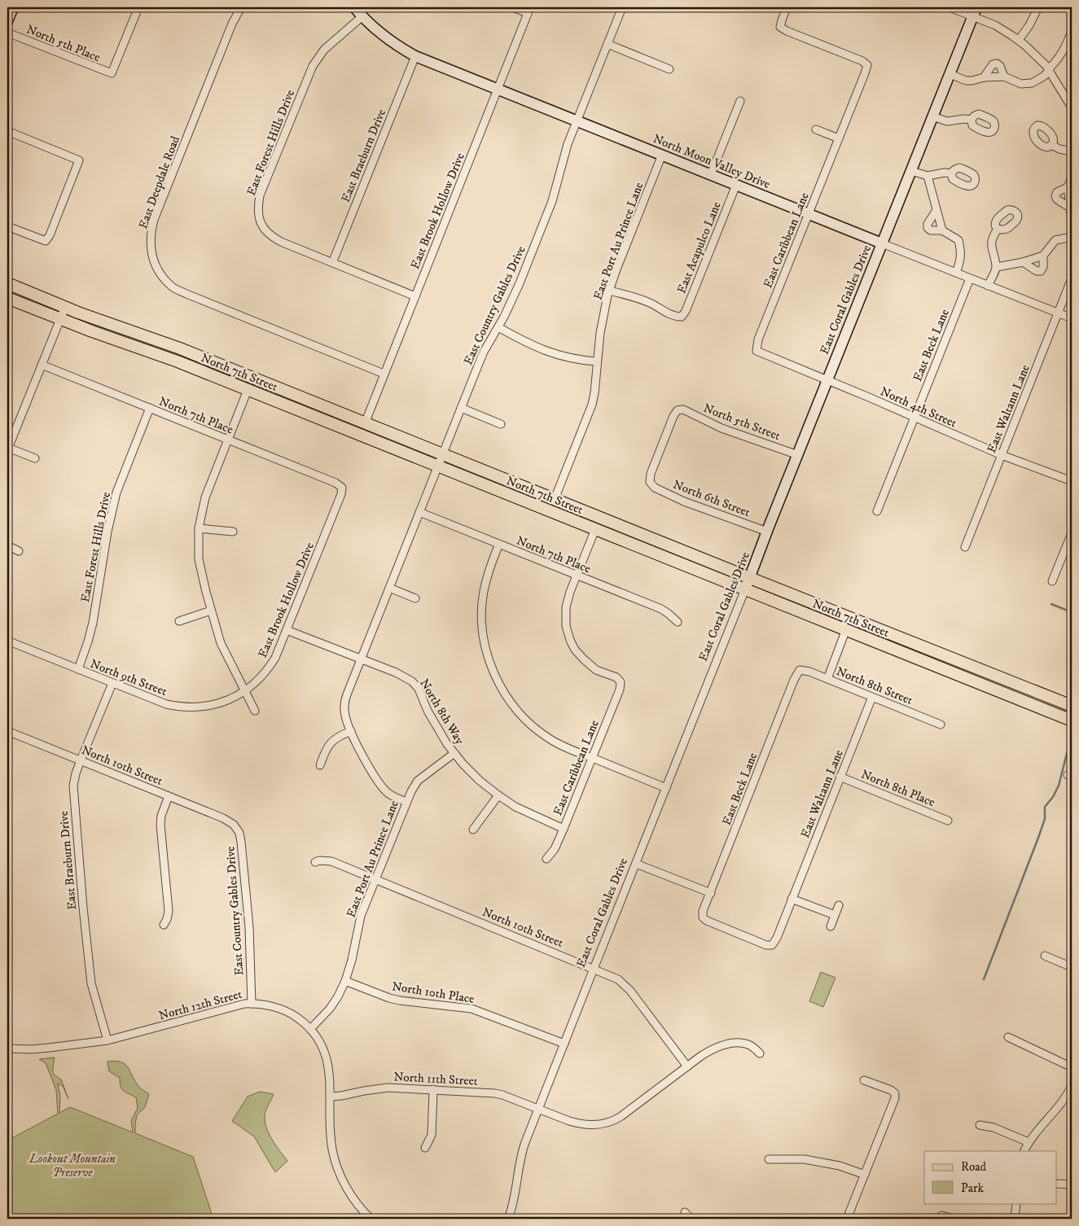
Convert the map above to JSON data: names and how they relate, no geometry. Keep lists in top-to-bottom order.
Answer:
{
  "streets": {
    "main road": ["North 7th Street"],
    "street": [
      "North 5th Place",
      "East Forest Hills Drive",
      "East Braeburn Drive",
      "North Moon Valley Drive",
      "East Deepdale Road",
      "East Brook Hollow Drive",
      "East Caribbean Lane",
      "East Port Au Prince Lane",
      "East Acapulco Lane",
      "East Coral Gables Drive",
      "East Country Gables Drive",
      "East Beck Lane",
      "North 4th Street",
      "East Waltann Lane",
      "North 7th Place",
      "North 5th Street",
      "North 6th Street",
      "North 9th Street",
      "North 8th Street",
      "North 8th Way",
      "North 10th Street",
      "North 8th Place",
      "North 10th Place",
      "North 12th Street",
      "North 11th Street"
    ]
  },
  "crossings": [
    ["East Forest Hills Drive", "East Braeburn Drive"],
    ["East Forest Hills Drive", "North Moon Valley Drive"],
    ["East Forest Hills Drive", "East Brook Hollow Drive"],
    ["East Forest Hills Drive", "North 7th Place"],
    ["East Forest Hills Drive", "North 9th Street"],
    ["East Braeburn Drive", "North Moon Valley Drive"],
    ["East Braeburn Drive", "North 9th Street"],
    ["East Braeburn Drive", "North 10th Street"],
    ["East Braeburn Drive", "North 12th Street"],
    ["North Moon Valley Drive", "East Brook Hollow Drive"],
    ["North Moon Valley Drive", "East Caribbean Lane"],
    ["North Moon Valley Drive", "East Port Au Prince Lane"],
    ["North Moon Valley Drive", "East Acapulco Lane"],
    ["North Moon Valley Drive", "East Coral Gables Drive"],
    ["North Moon Valley Drive", "East Country Gables Drive"],
    ["North Moon Valley Drive", "East Beck Lane"],
    ["North Moon Valley Drive", "East Waltann Lane"],
    ["East Deepdale Road", "East Brook Hollow Drive"],
    ["East Brook Hollow Drive", "North 7th Street"],
    ["East Brook Hollow Drive", "North 7th Place"],
    ["East Brook Hollow Drive", "North 9th Street"],
    ["East Brook Hollow Drive", "North 8th Way"],
    ["East Caribbean Lane", "North 4th Street"],
    ["East Caribbean Lane", "North 7th Place"],
    ["East Caribbean Lane", "North 8th Way"],
    ["East Port Au Prince Lane", "East Acapulco Lane"],
    ["East Port Au Prince Lane", "North 7th Street"],
    ["East Port Au Prince Lane", "North 8th Way"],
    ["East Port Au Prince Lane", "North 10th Street"],
    ["East Port Au Prince Lane", "North 10th Place"],
    ["East Port Au Prince Lane", "North 12th Street"],
    ["East Coral Gables Drive", "North 7th Street"],
    ["East Coral Gables Drive", "North 4th Street"],
    ["East Coral Gables Drive", "North 5th Street"],
    ["East Coral Gables Drive", "North 6th Street"],
    ["East Coral Gables Drive", "North 10th Street"],
    ["East Coral Gables Drive", "North 10th Place"],
    ["East Coral Gables Drive", "North 11th Street"],
    ["East Country Gables Drive", "North 7th Street"],
    ["East Country Gables Drive", "North 7th Place"],
    ["East Country Gables Drive", "North 8th Way"],
    ["East Country Gables Drive", "North 10th Street"],
    ["East Country Gables Drive", "North 12th Street"],
    ["East Beck Lane", "North 4th Street"],
    ["East Beck Lane", "East Waltann Lane"],
    ["East Beck Lane", "North 8th Street"],
    ["North 4th Street", "East Waltann Lane"],
    ["East Waltann Lane", "North 8th Street"],
    ["East Waltann Lane", "North 8th Place"],
    ["North 5th Street", "North 6th Street"],
    ["North 12th Street", "North 11th Street"]
  ],
  "parks": ["Lookout Mountain Preserve"],
  "legend": ["Road", "Park"]
}
